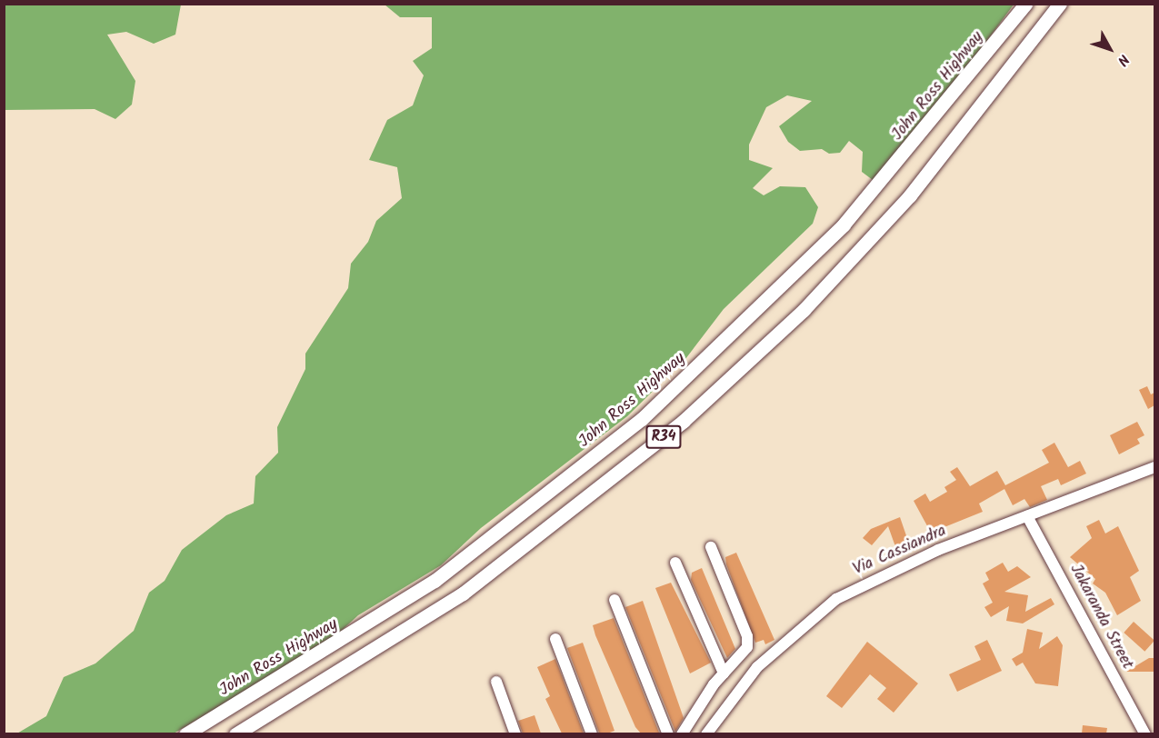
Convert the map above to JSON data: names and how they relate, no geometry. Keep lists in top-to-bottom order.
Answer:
{
  "streets": {
    "main road": ["John Ross Highway", "R34"],
    "street": ["Via Cassiandra", "Jakaranda Street"]
  },
  "crossings": [
    ["Via Cassiandra", "Jakaranda Street"]
  ],
  "north": "bottom right"
}
